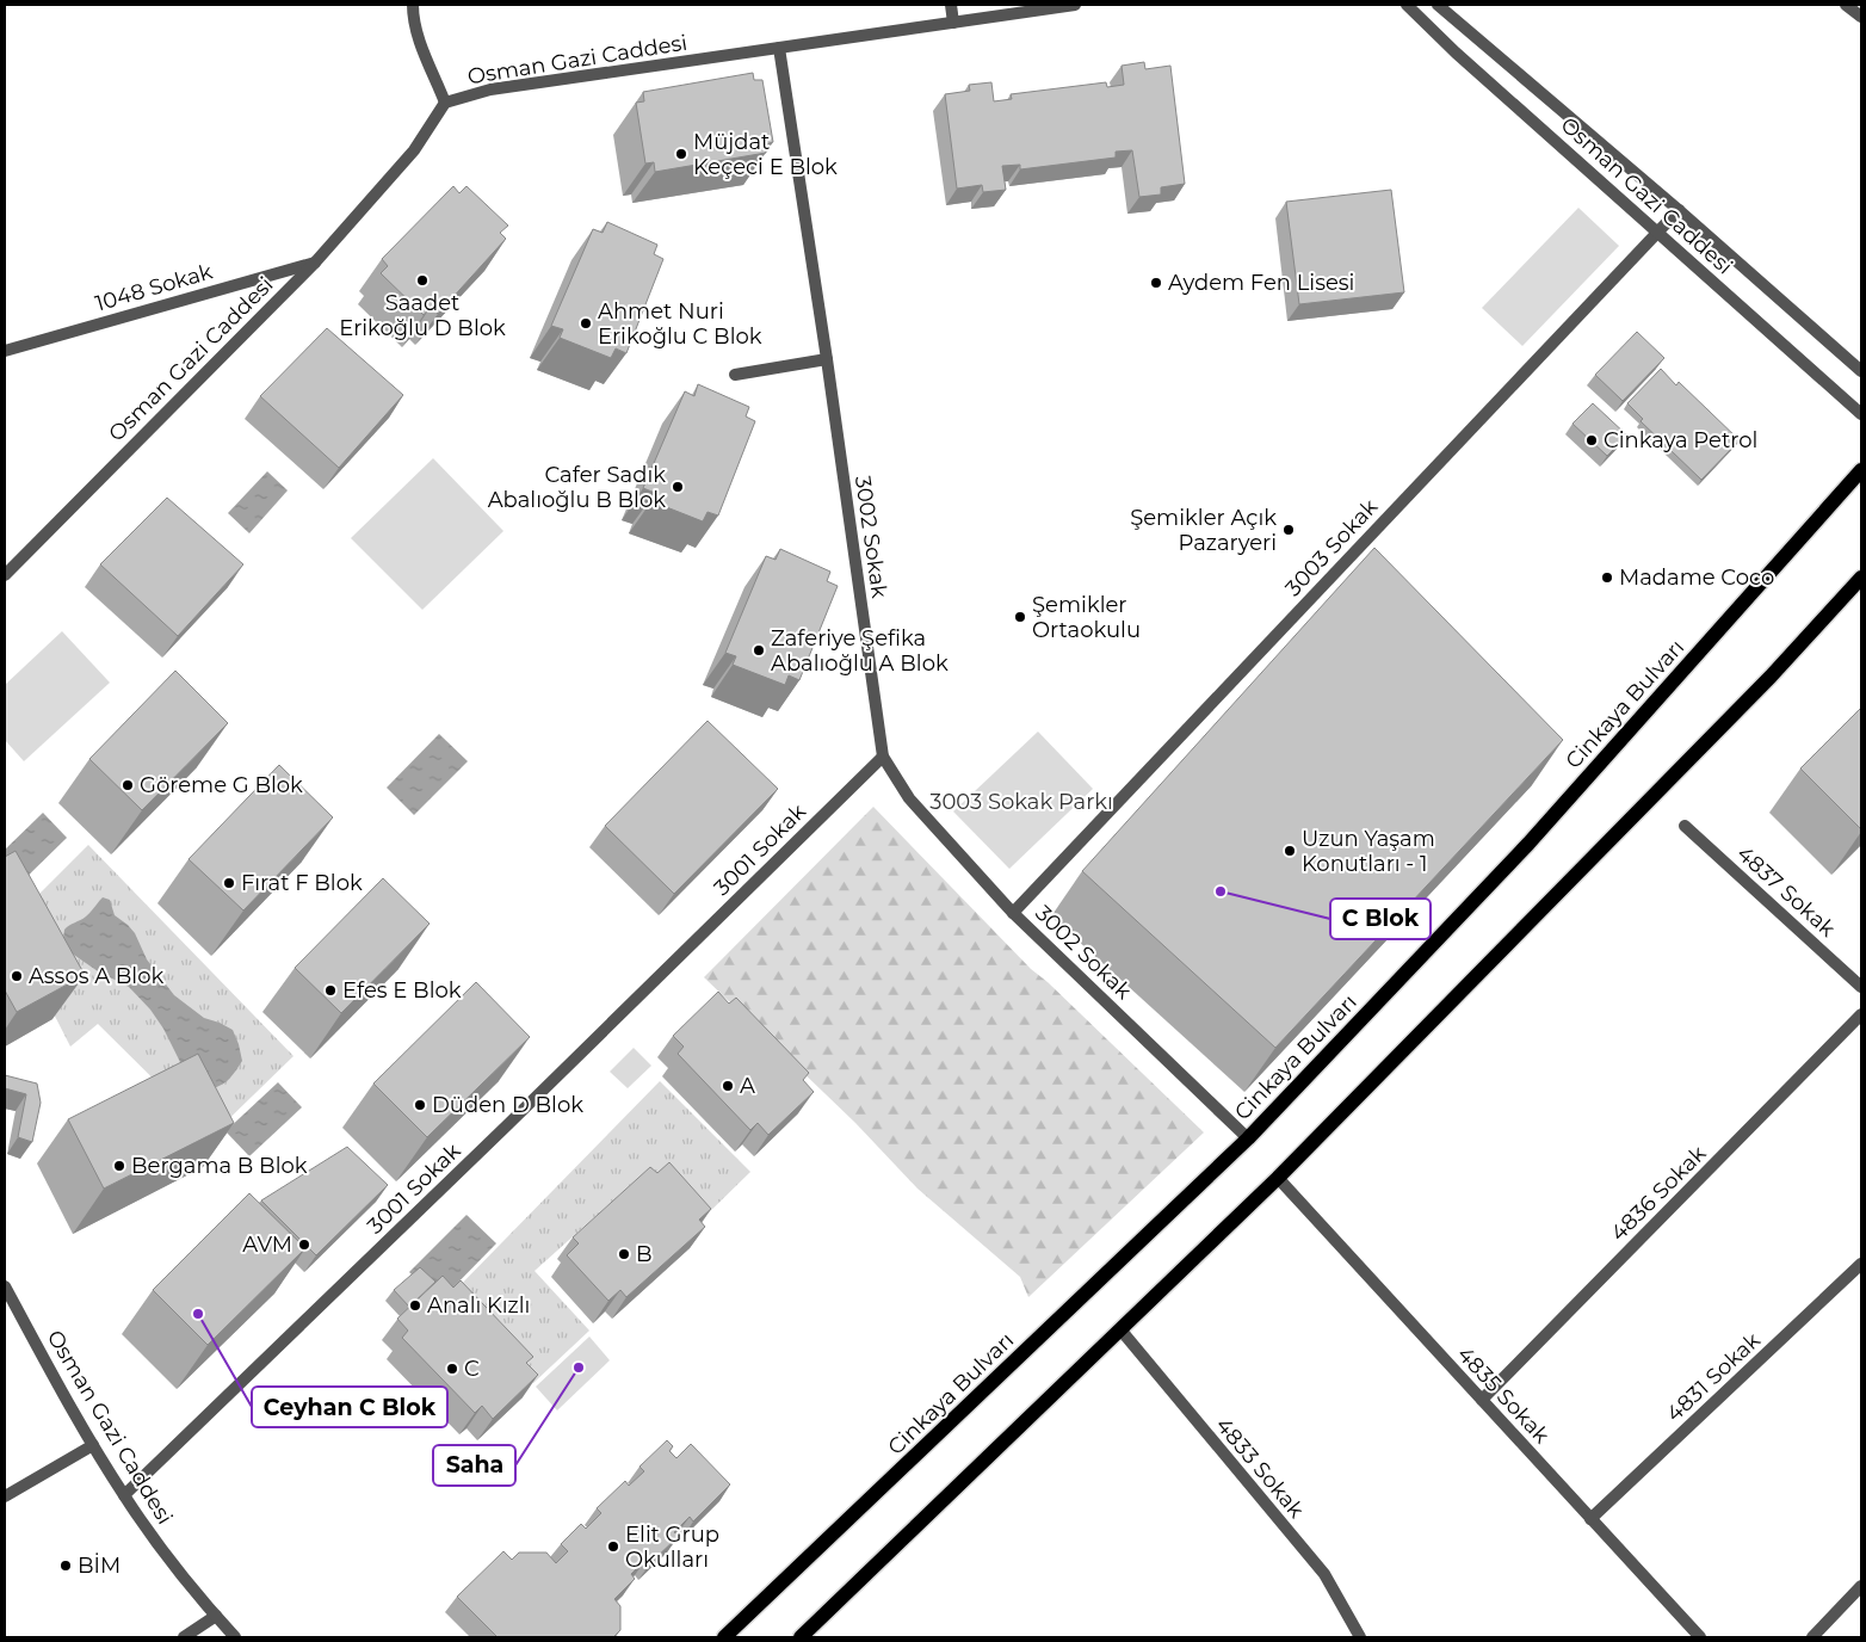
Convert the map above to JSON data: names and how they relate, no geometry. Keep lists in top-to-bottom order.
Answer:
{
  "streets": {
    "main road": ["Cinkaya Bulvarı"],
    "street": [
      "Osman Gazi Caddesi",
      "1048 Sokak",
      "3002 Sokak",
      "3003 Sokak",
      "3001 Sokak",
      "4837 Sokak",
      "4836 Sokak",
      "4831 Sokak",
      "4835 Sokak",
      "4833 Sokak"
    ]
  },
  "crossings": [
    ["Osman Gazi Caddesi", "1048 Sokak"],
    ["Osman Gazi Caddesi", "3002 Sokak"],
    ["Osman Gazi Caddesi", "3003 Sokak"],
    ["Osman Gazi Caddesi", "3001 Sokak"],
    ["3002 Sokak", "3003 Sokak"],
    ["3002 Sokak", "Cinkaya Bulvarı"],
    ["3002 Sokak", "3001 Sokak"],
    ["4836 Sokak", "4835 Sokak"],
    ["4831 Sokak", "4835 Sokak"]
  ],
  "parks": ["3003 Sokak Parkı"],
  "places": [
    "Müjdat Keçeci E Blok",
    "Saadet Erikoğlu D Blok",
    "Aydem Fen Lisesi",
    "Ahmet Nuri Erikoğlu C Blok",
    "Cinkaya Petrol",
    "Cafer Sadık Abalıoğlu B Blok",
    "Şemikler Açık Pazaryeri",
    "Madame Coco",
    "Şemikler Ortaokulu",
    "Zaferiye Şefika Abalıoğlu A Blok",
    "Göreme G Blok",
    "Uzun Yaşam Konutları - 1",
    "Fırat F Blok",
    "C Blok",
    "Assos A Blok",
    "Efes E Blok",
    "A",
    "Düden D Blok",
    "Bergama B Blok",
    "AVM",
    "B",
    "Analı Kızlı",
    "Ceyhan C Blok",
    "Saha",
    "C",
    "Elit Grup Okulları",
    "BİM"
  ]
}
